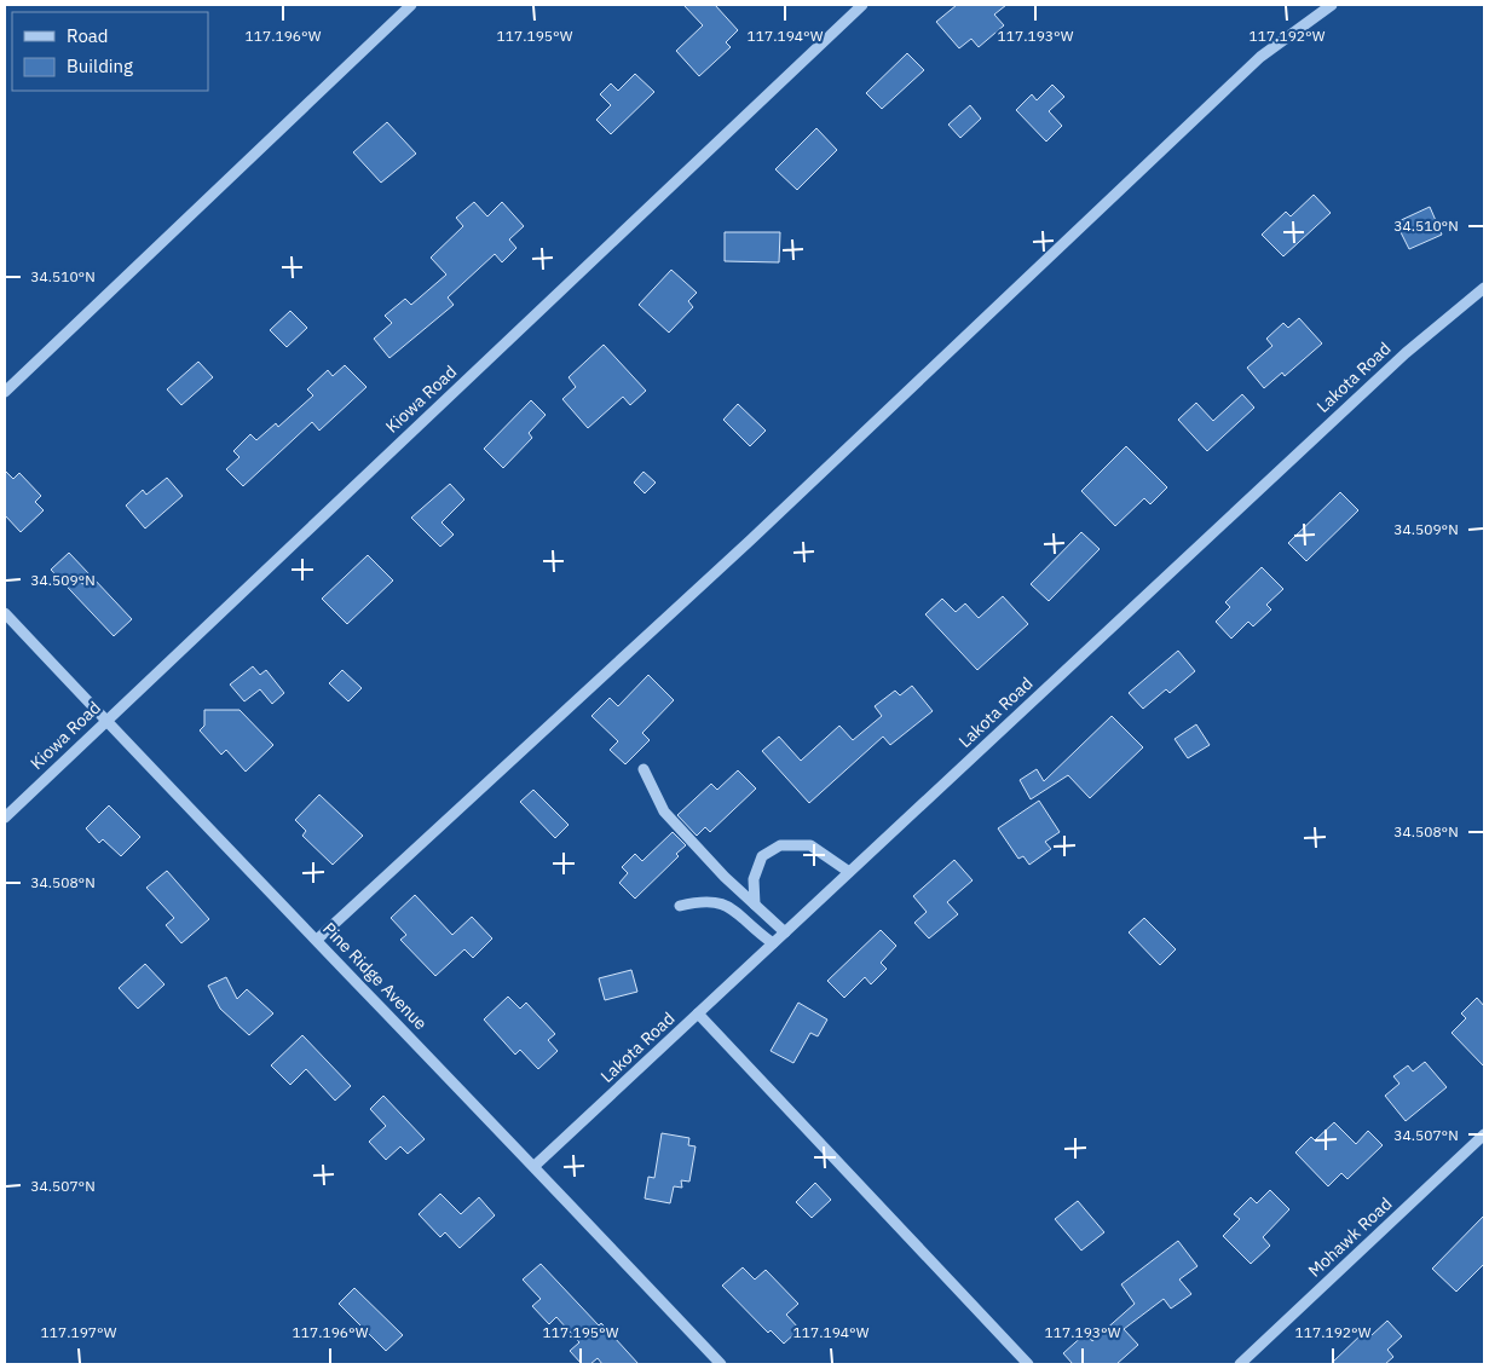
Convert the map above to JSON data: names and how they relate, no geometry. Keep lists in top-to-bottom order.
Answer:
{
  "streets": {
    "street": [
      "Lakota Road",
      "Kiowa Road",
      "Pine Ridge Avenue",
      "Mohawk Road"
    ]
  },
  "crossings": [
    ["Lakota Road", "Pine Ridge Avenue"],
    ["Kiowa Road", "Pine Ridge Avenue"]
  ],
  "legend": ["Road", "Building"],
  "coordinates": [
    "117.196°W",
    "117.195°W",
    "117.194°W",
    "117.193°W",
    "117.192°W",
    "34.510°N",
    "34.509°N",
    "34.508°N",
    "34.507°N",
    "117.197°W"
  ]
}
